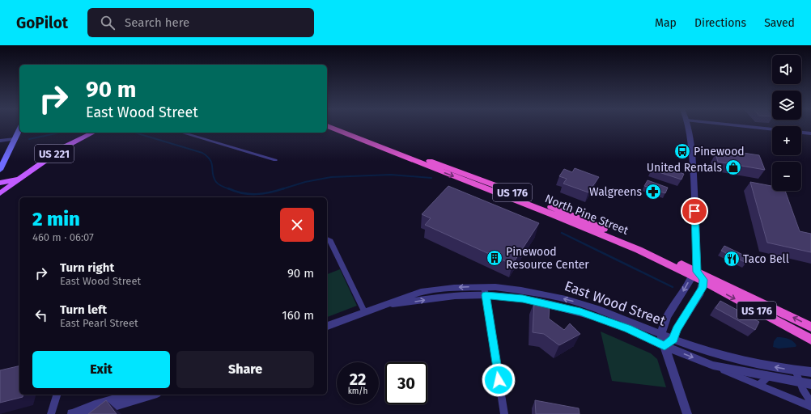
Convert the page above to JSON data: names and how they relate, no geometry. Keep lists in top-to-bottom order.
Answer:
{
  "streets": {
    "highway": ["US 176", "North Pine Street"],
    "main road": ["US 221"],
    "street": ["East Wood Street"]
  },
  "places": {
    "bus stop": ["Pinewood"],
    "shop": ["United Rentals"],
    "pharmacy": ["Walgreens"],
    "building": ["Pinewood Resource Center"],
    "restaurant": ["Taco Bell"]
  },
  "page": {
    "header": "GoPilot",
    "search": "Search here",
    "nav": ["Map", "Directions", "Saved"],
    "map_buttons": ["+", "−"],
    "turn": ["90 m", "East Wood Street"],
    "heading": ["2 min", "460 m · 06:07"],
    "list": [
      {
        "name": "Turn right",
        "note": "East Wood Street",
        "value": "90 m"
      },
      {
        "name": "Turn left",
        "note": "East Pearl Street",
        "value": "160 m"
      }
    ],
    "buttons": ["Exit", "Share"],
    "speed": "22 km/h",
    "limit": "30"
  }
}
